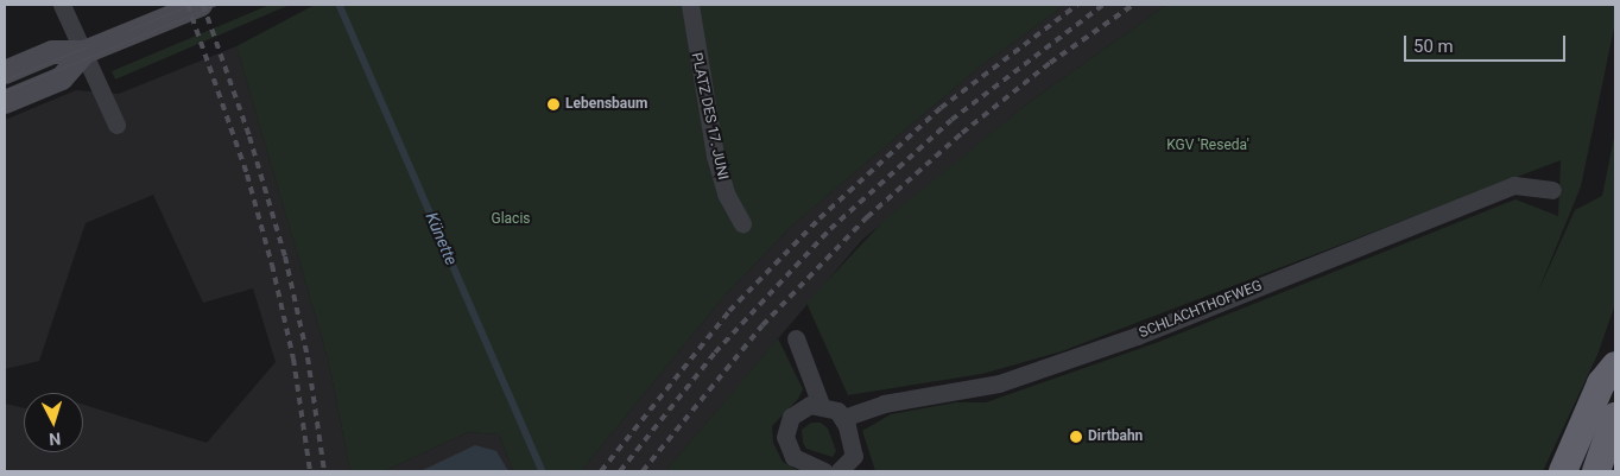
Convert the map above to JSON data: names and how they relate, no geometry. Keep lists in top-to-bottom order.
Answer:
{
  "streets": {
    "street": ["PLATZ DES 17. JUNI", "SCHLACHTHOFWEG"]
  },
  "water": ["Künette"],
  "parks": ["KGV 'Reseda'", "Glacis"],
  "places": ["Lebensbaum", "Dirtbahn"],
  "scale_bar": "50 m",
  "north": "bottom"
}
